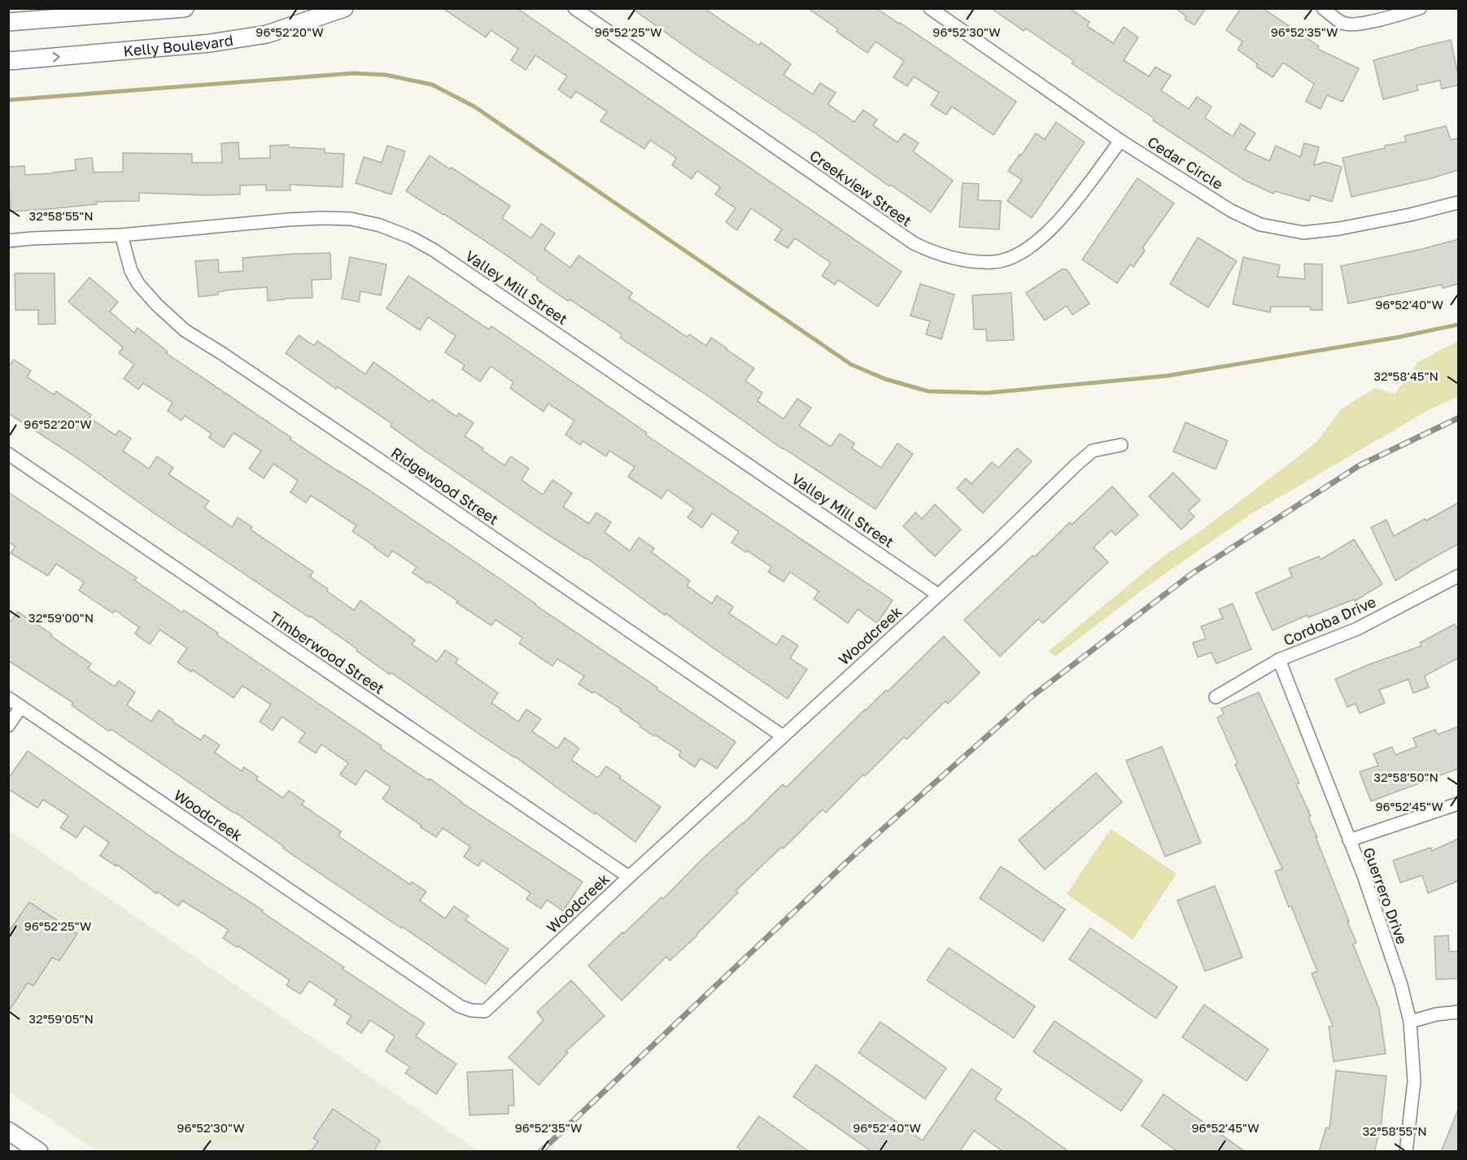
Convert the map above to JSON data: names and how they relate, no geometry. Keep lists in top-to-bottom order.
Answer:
{
  "streets": {
    "main road": ["Kelly Boulevard"],
    "street": [
      "Cedar Circle",
      "Creekview Street",
      "Valley Mill Street",
      "Ridgewood Street",
      "Cordoba Drive",
      "Woodcreek",
      "Timberwood Street",
      "Guerrero Drive"
    ]
  },
  "crossings": [
    ["Cedar Circle", "Creekview Street"],
    ["Valley Mill Street", "Ridgewood Street"],
    ["Valley Mill Street", "Woodcreek"],
    ["Ridgewood Street", "Woodcreek"],
    ["Cordoba Drive", "Guerrero Drive"],
    ["Woodcreek", "Timberwood Street"]
  ],
  "coordinates": [
    "96°52'20\"W",
    "96°52'25\"W",
    "96°52'30\"W",
    "96°52'35\"W",
    "32°58'55\"N",
    "96°52'40\"W",
    "32°58'45\"N",
    "32°59'00\"N",
    "32°58'50\"N",
    "96°52'45\"W",
    "32°59'05\"N"
  ]
}
